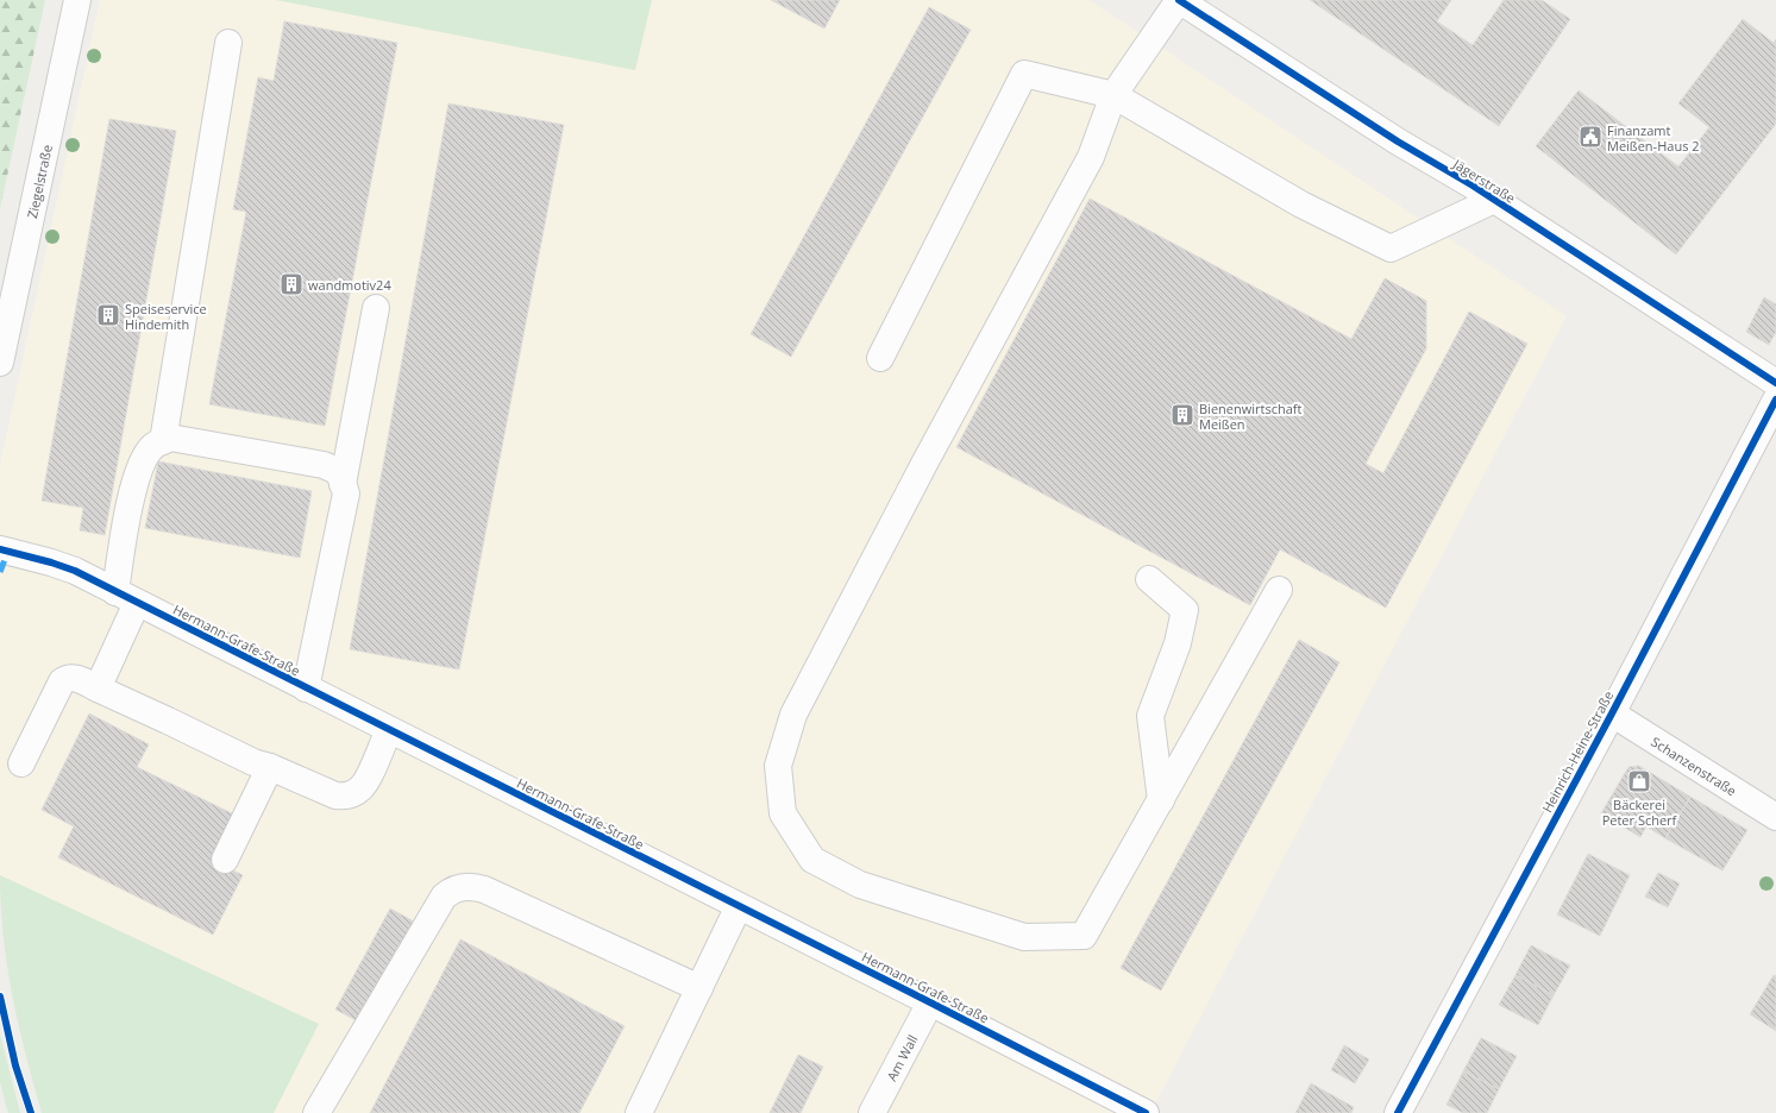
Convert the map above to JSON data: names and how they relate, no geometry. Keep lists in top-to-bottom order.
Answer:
{
  "streets": {
    "street": [
      "Ziegelstraße",
      "Jägerstraße",
      "Hermann-Grafe-Straße",
      "Heinrich-Heine-Straße",
      "Schanzenstraße",
      "Am Wall"
    ]
  },
  "crossings": [
    ["Hermann-Grafe-Straße", "Am Wall"],
    ["Heinrich-Heine-Straße", "Schanzenstraße"]
  ],
  "places": {
    "public building": ["Finanzamt Meißen-Haus 2"],
    "building": ["wandmotiv24", "Speiseservice Hindemith", "Bienenwirtschaft Meißen"],
    "shop": ["Bäckerei Peter Scherf"]
  }
}
